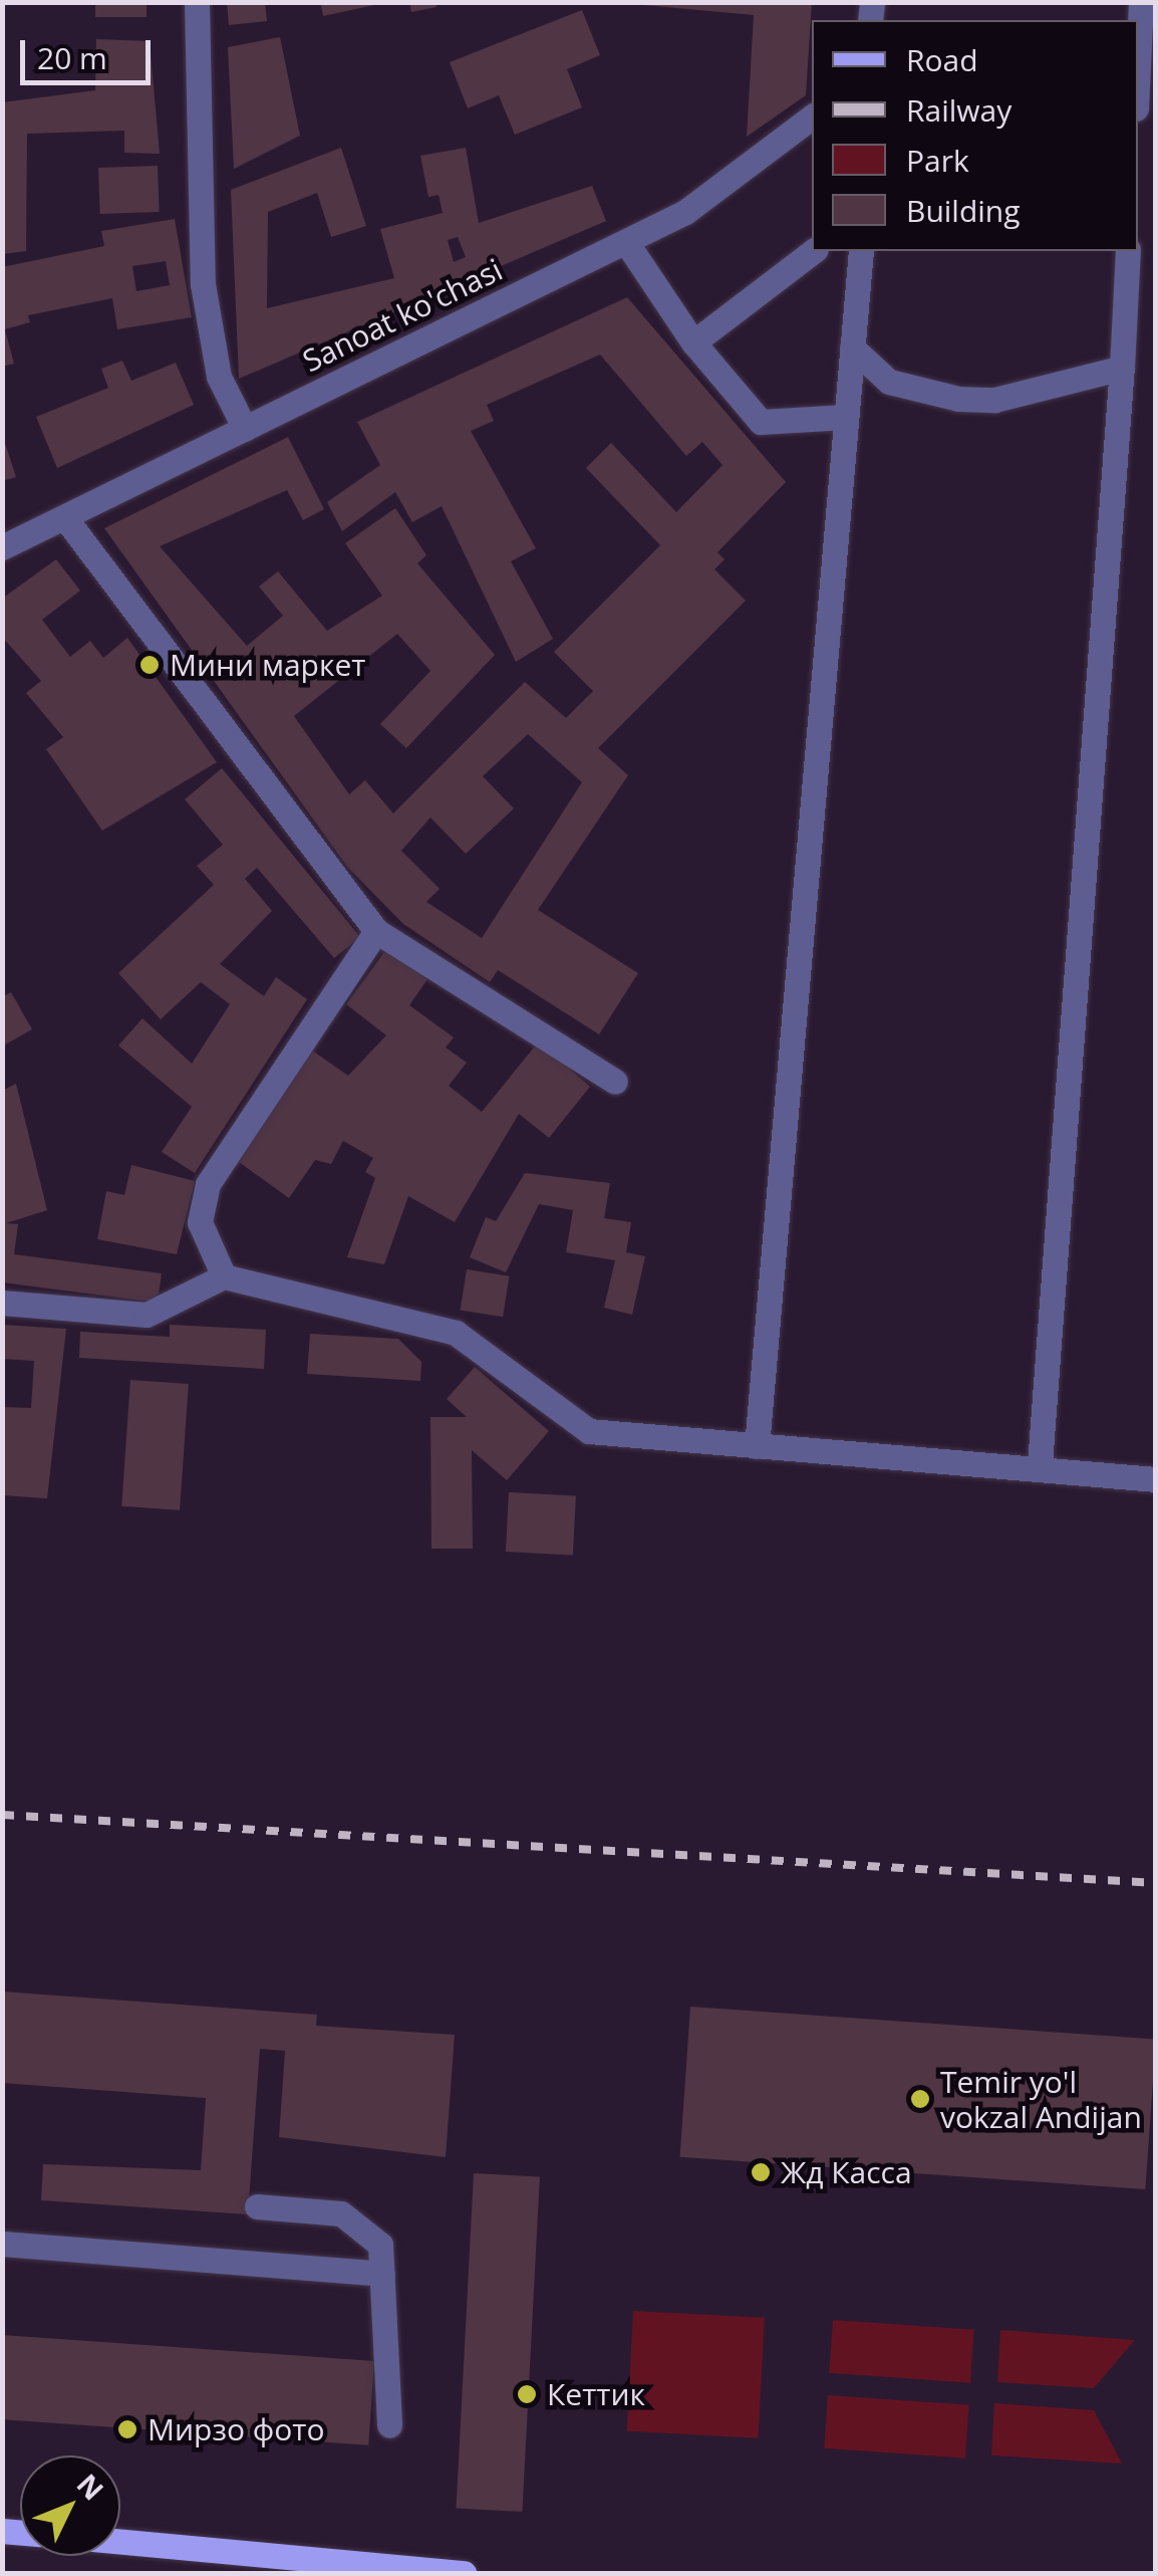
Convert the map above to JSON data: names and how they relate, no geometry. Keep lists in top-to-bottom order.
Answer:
{
  "streets": {
    "street": ["Sanoat ko'chasi"]
  },
  "places": [
    "Мини маркет",
    "Temir yo'l vokzal Andijan",
    "Жд Касса",
    "Кеттик",
    "Мирзо фото"
  ],
  "legend": [
    "Road",
    "Railway",
    "Park",
    "Building"
  ],
  "scale_bar": "20 m",
  "north": "top right"
}
